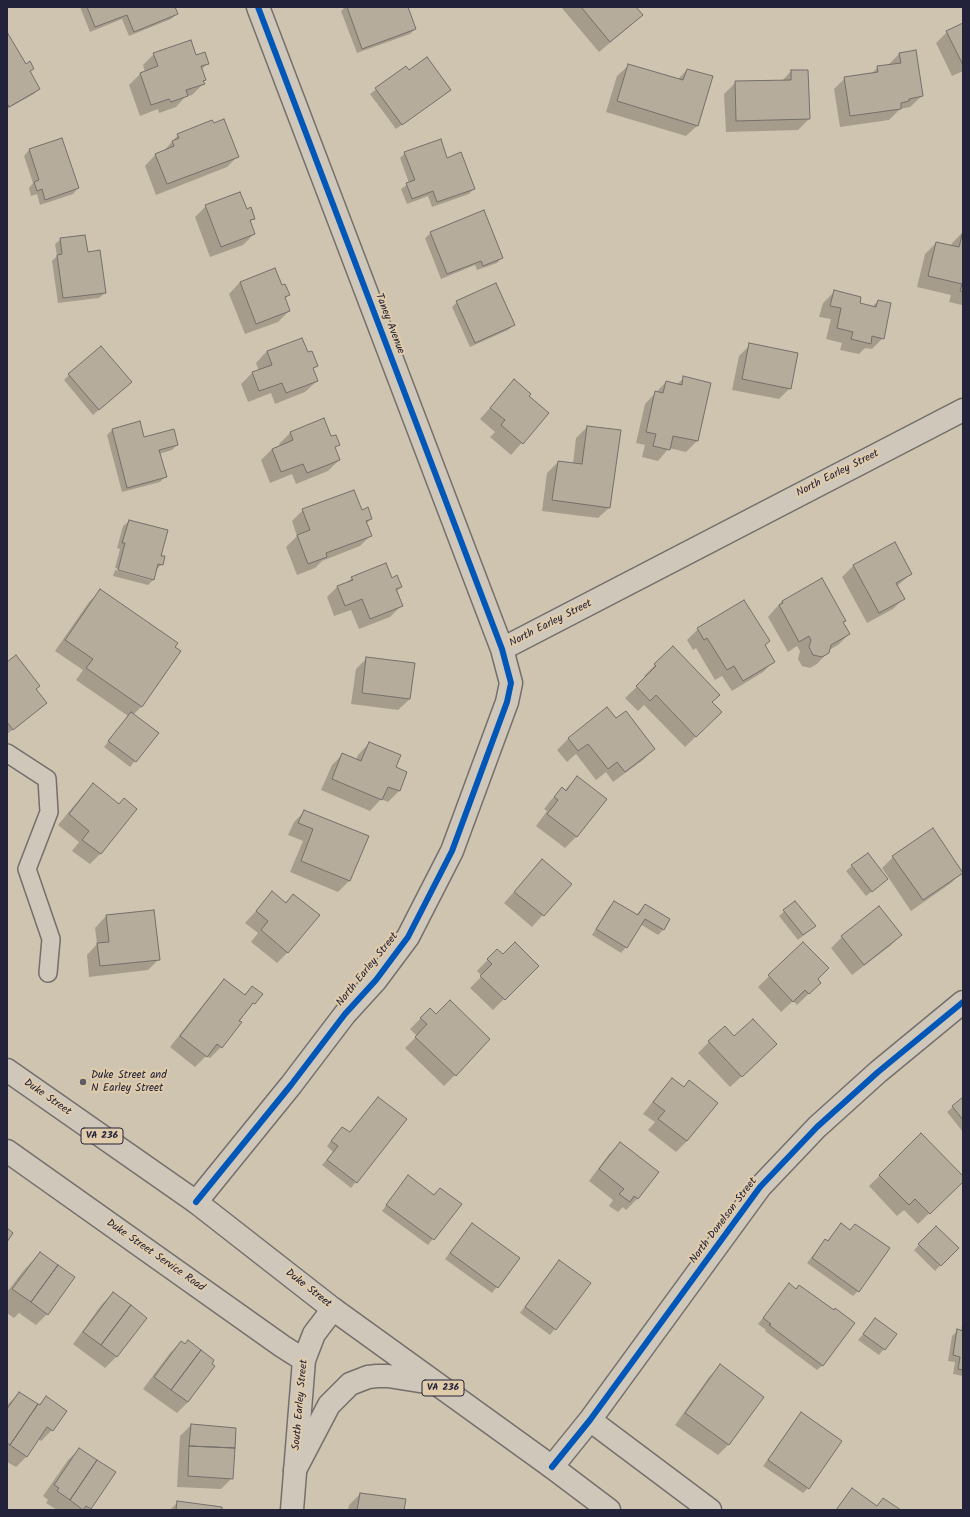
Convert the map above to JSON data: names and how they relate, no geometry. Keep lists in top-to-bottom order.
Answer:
{
  "streets": {
    "street": [
      "Taney Avenue",
      "North Earley Street",
      "Duke Street",
      "VA 236",
      "North Donelson Street",
      "Duke Street Service Road",
      "South Earley Street"
    ]
  },
  "crossings": [
    ["Taney Avenue", "North Earley Street"],
    ["North Earley Street", "Duke Street"],
    ["Duke Street", "North Donelson Street"],
    ["Duke Street", "South Earley Street"],
    ["Duke Street Service Road", "South Earley Street"]
  ],
  "places": ["Duke Street and N Earley Street"]
}
